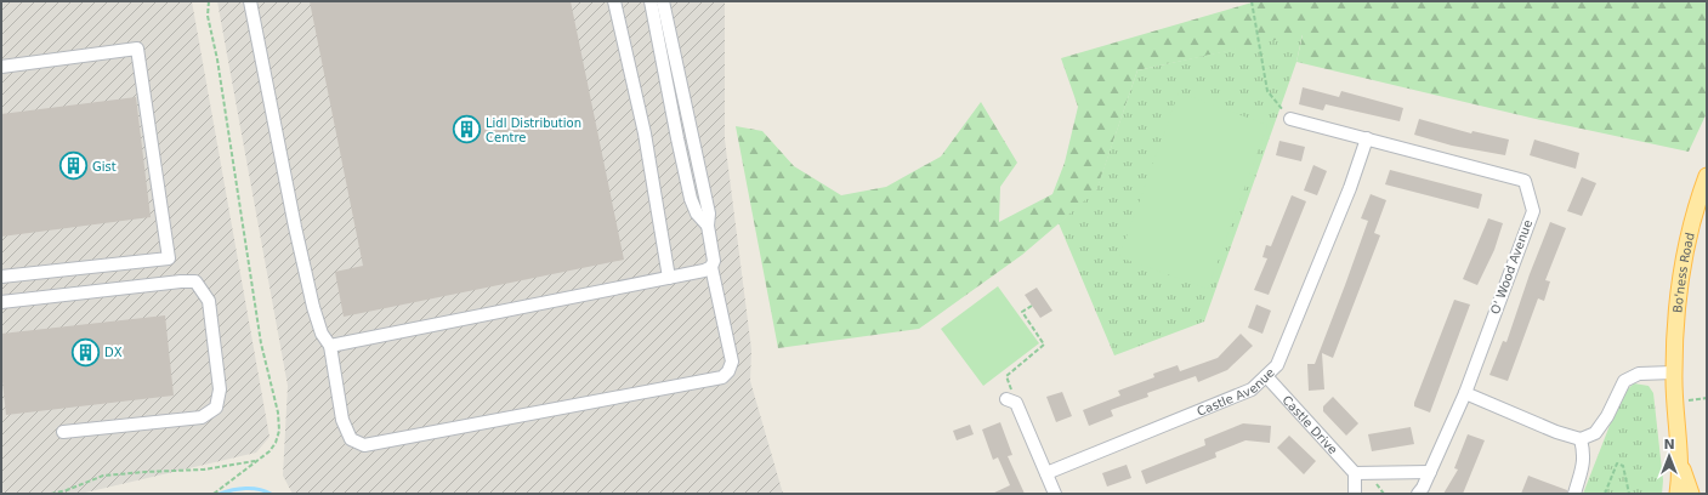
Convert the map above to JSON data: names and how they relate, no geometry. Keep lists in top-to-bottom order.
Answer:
{
  "streets": {
    "main road": ["Bo'ness Road"],
    "street": ["O' Wood Avenue", "Castle Avenue", "Castle Drive"]
  },
  "crossings": [
    ["O' Wood Avenue", "Castle Avenue"],
    ["Castle Avenue", "Castle Drive"]
  ],
  "places": {
    "building": ["Lidl Distribution Centre", "Gist", "DX"]
  },
  "north": "top"
}
